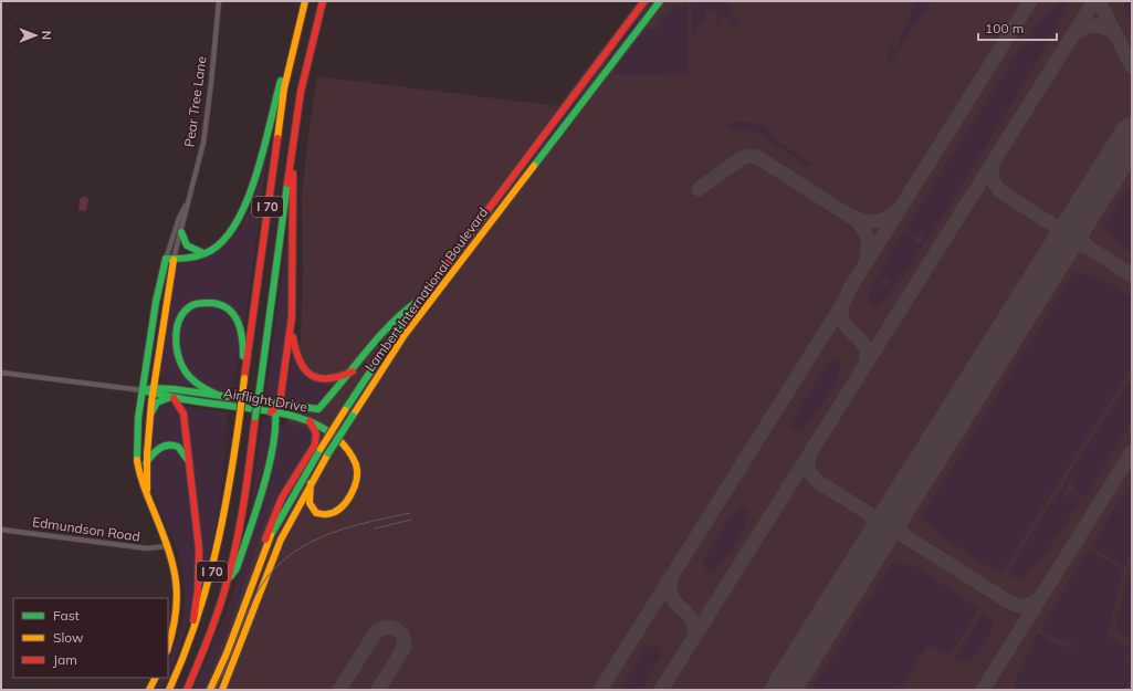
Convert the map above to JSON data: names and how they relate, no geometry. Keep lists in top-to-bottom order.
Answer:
{
  "streets": {
    "main road": [
      "Pear Tree Lane",
      "I 70",
      "Lambert International Boulevard",
      "Airflight Drive"
    ],
    "street": ["Edmundson Road"]
  },
  "crossings": [
    ["Pear Tree Lane", "Airflight Drive"],
    ["Pear Tree Lane", "Edmundson Road"],
    ["Lambert International Boulevard", "Airflight Drive"]
  ],
  "legend": ["Fast", "Slow", "Jam"],
  "scale_bar": "100 m",
  "north": "right"
}
